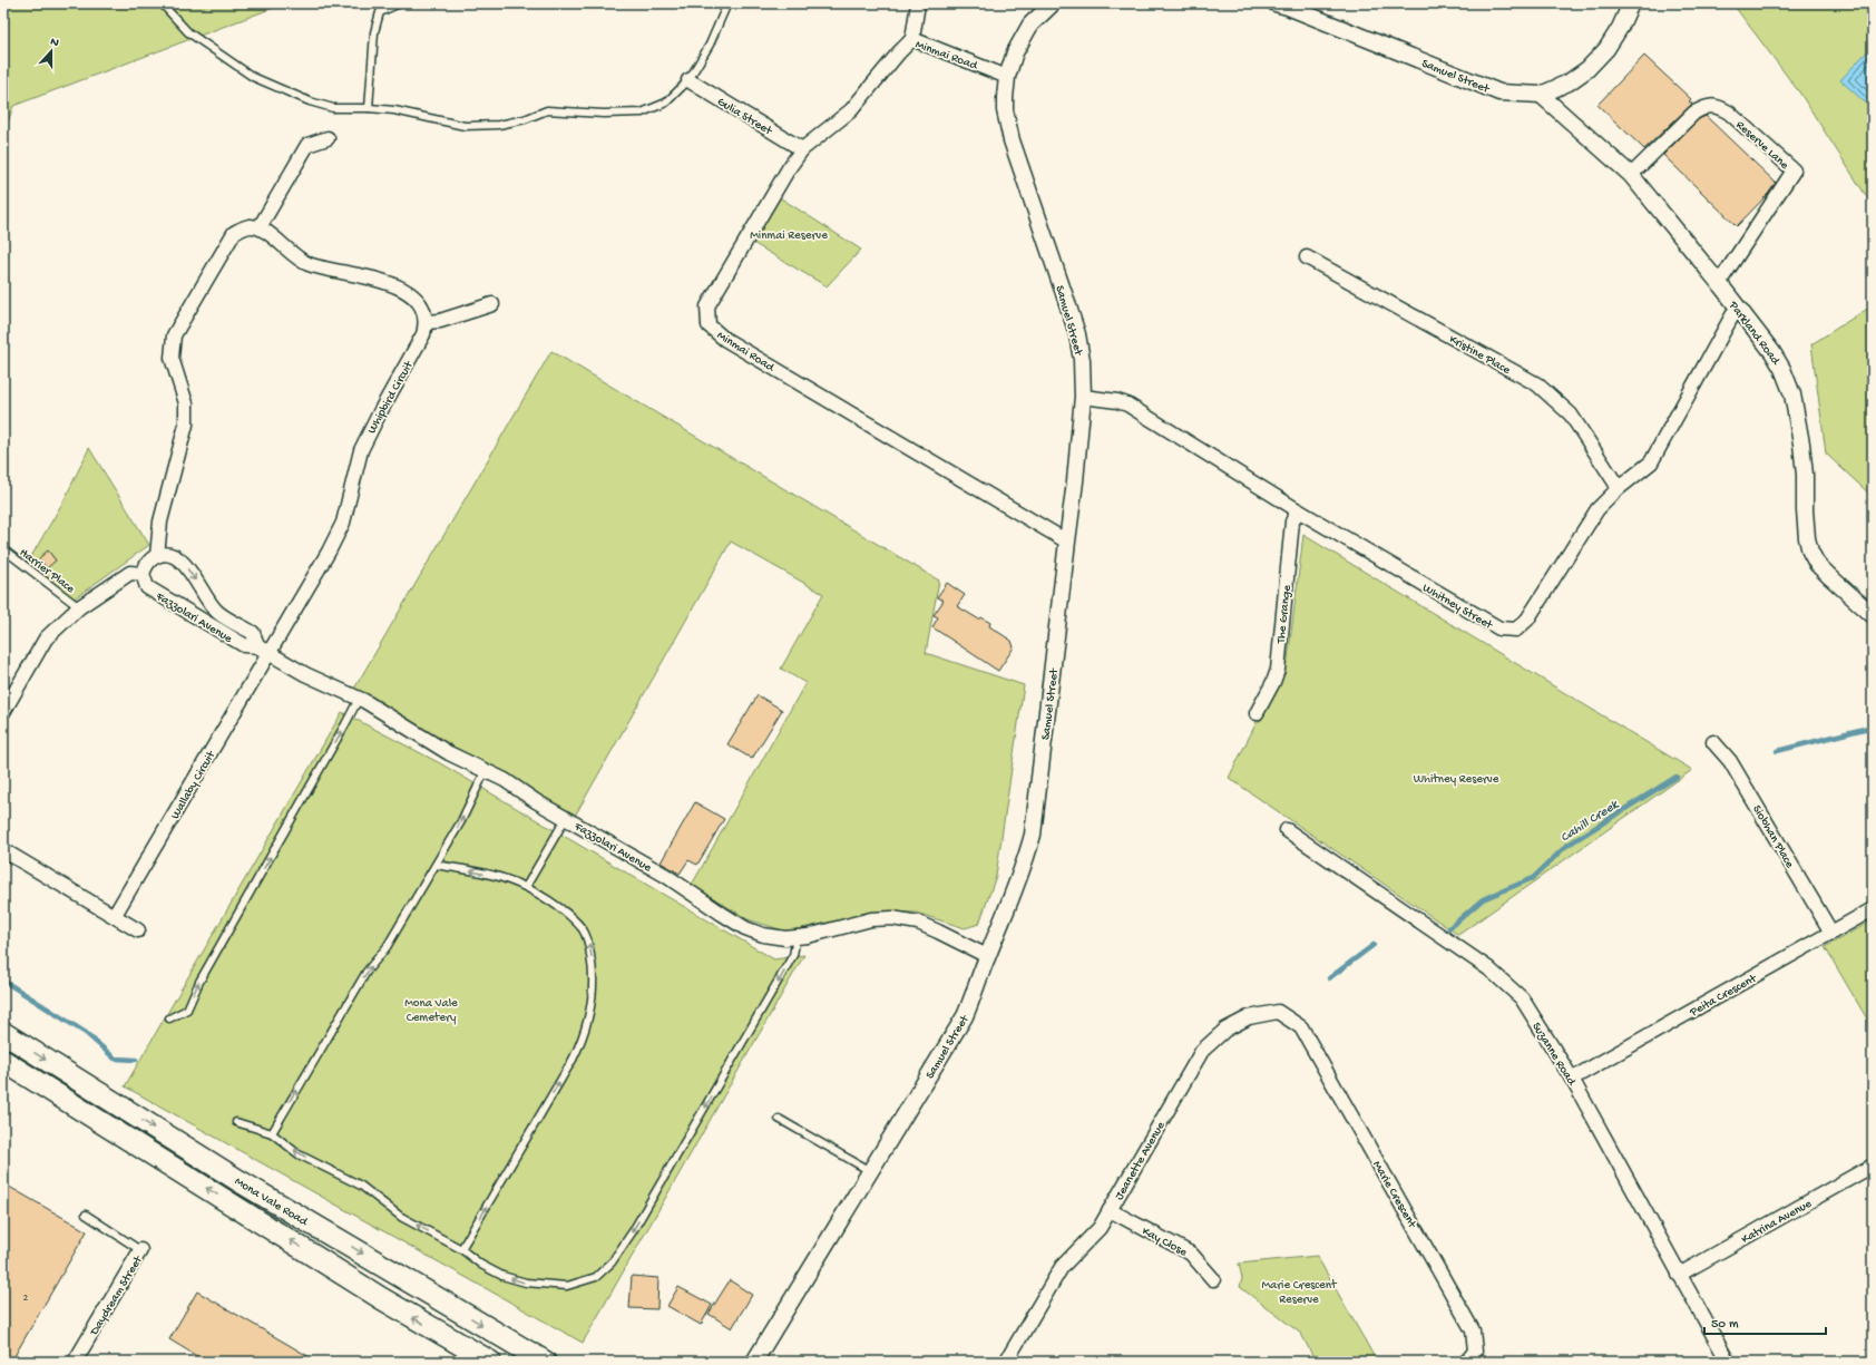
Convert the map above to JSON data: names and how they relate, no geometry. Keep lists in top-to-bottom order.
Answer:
{
  "streets": {
    "highway": ["Mona Vale Road"],
    "street": [
      "Minmai Road",
      "Samuel Street",
      "Gulia Street",
      "Reserve Lane",
      "Parkland Road",
      "Kristine Place",
      "Whipbird Circuit",
      "Whitney Street",
      "The Grange",
      "Fazzolari Avenue",
      "Wallaby Circuit",
      "Siobhan Place",
      "Peita Crescent",
      "Suzanne Road",
      "Jeanette Avenue",
      "Marie Crescent",
      "Katrina Avenue",
      "Kay Close",
      "Daydream Street"
    ],
    "lane": ["Harrier Place"]
  },
  "crossings": [
    ["Minmai Road", "Samuel Street"],
    ["Minmai Road", "Gulia Street"],
    ["Samuel Street", "Parkland Road"],
    ["Samuel Street", "Whitney Street"],
    ["Samuel Street", "Fazzolari Avenue"],
    ["Reserve Lane", "Parkland Road"],
    ["Parkland Road", "Whitney Street"],
    ["Kristine Place", "Whitney Street"],
    ["Whipbird Circuit", "Fazzolari Avenue"],
    ["Whipbird Circuit", "Wallaby Circuit"],
    ["Whitney Street", "The Grange"],
    ["Fazzolari Avenue", "Wallaby Circuit"],
    ["Siobhan Place", "Peita Crescent"],
    ["Peita Crescent", "Suzanne Road"],
    ["Suzanne Road", "Katrina Avenue"],
    ["Jeanette Avenue", "Marie Crescent"],
    ["Jeanette Avenue", "Kay Close"]
  ],
  "water": ["Cahill Creek"],
  "parks": [
    "Minmai Reserve",
    "Whitney Reserve",
    "Mona Vale Cemetery",
    "Marie Crescent Reserve"
  ],
  "house_numbers": ["2"],
  "scale_bar": "50 m",
  "north": "top"
}
